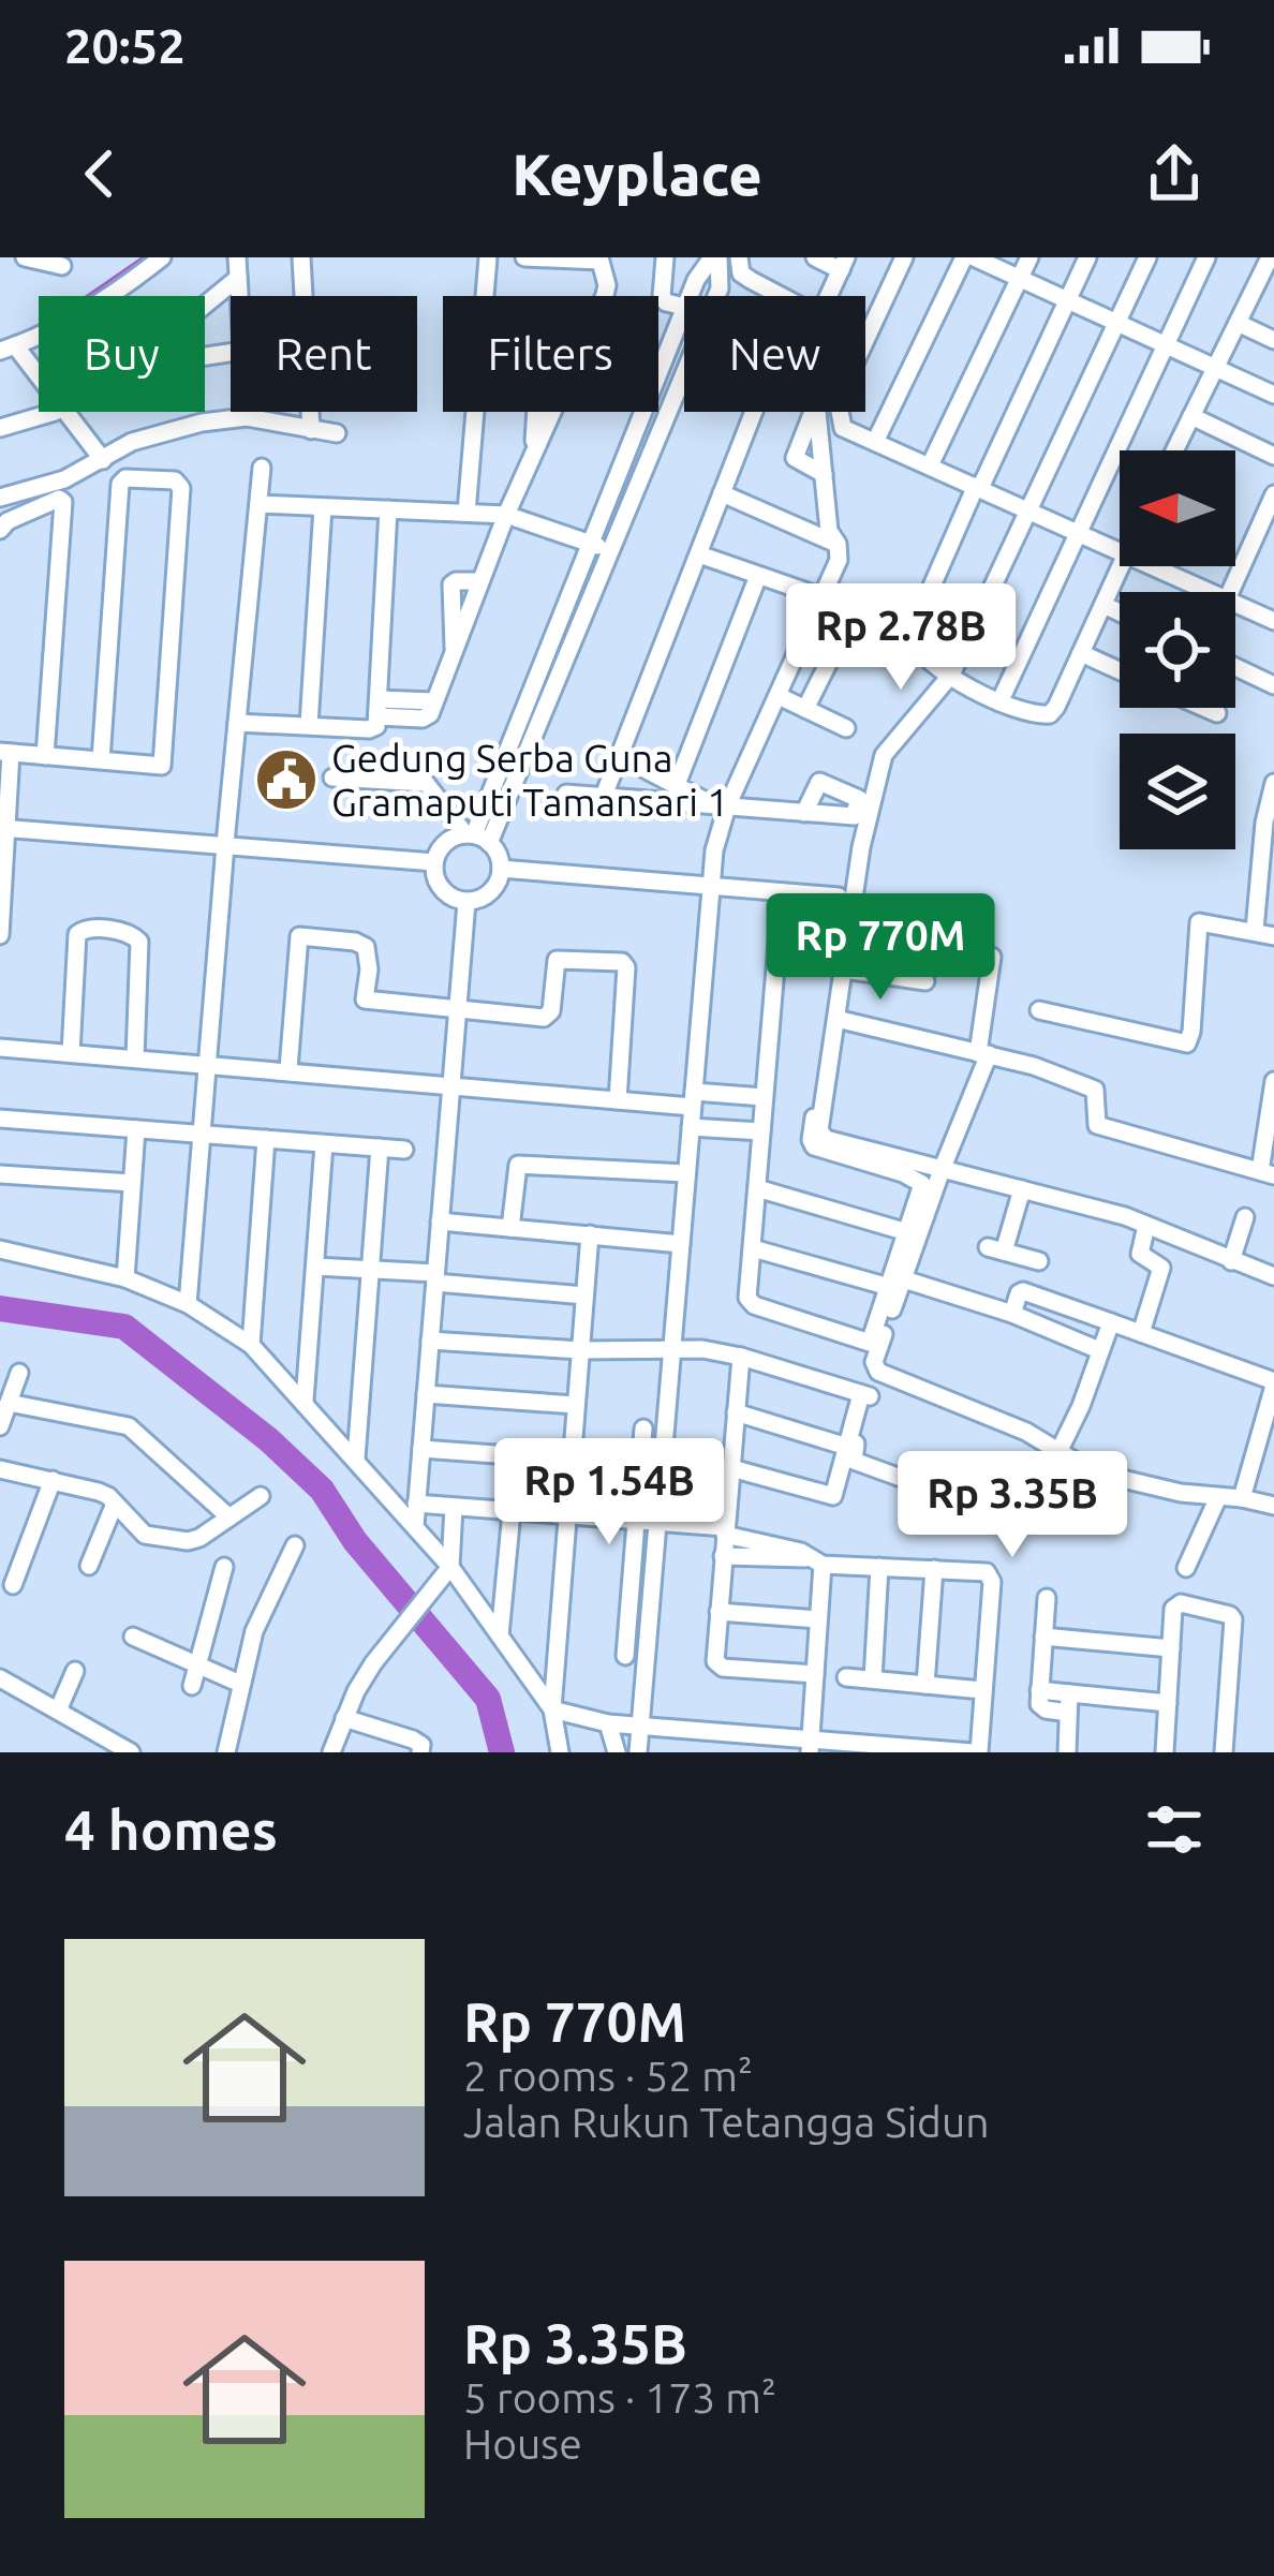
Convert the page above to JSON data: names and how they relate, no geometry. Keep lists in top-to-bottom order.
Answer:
{
  "places": {
    "public building": ["Gedung Serba Guna Gramaputi Tamansari 1"]
  },
  "north": "left",
  "page": {
    "status": "20:52",
    "header": "Keyplace",
    "chip": [
      "Buy",
      "Rent",
      "Filters",
      "New"
    ],
    "price": [
      "Rp 2.78B",
      "Rp 770M",
      "Rp 1.54B",
      "Rp 3.35B"
    ],
    "heading": "4 homes",
    "list": [
      {
        "name": "Rp 770M",
        "note": "2 rooms · 52 m² · Jalan Rukun Tetangga Sidun"
      },
      {
        "name": "Rp 3.35B",
        "note": "5 rooms · 173 m² · House"
      }
    ]
  }
}
